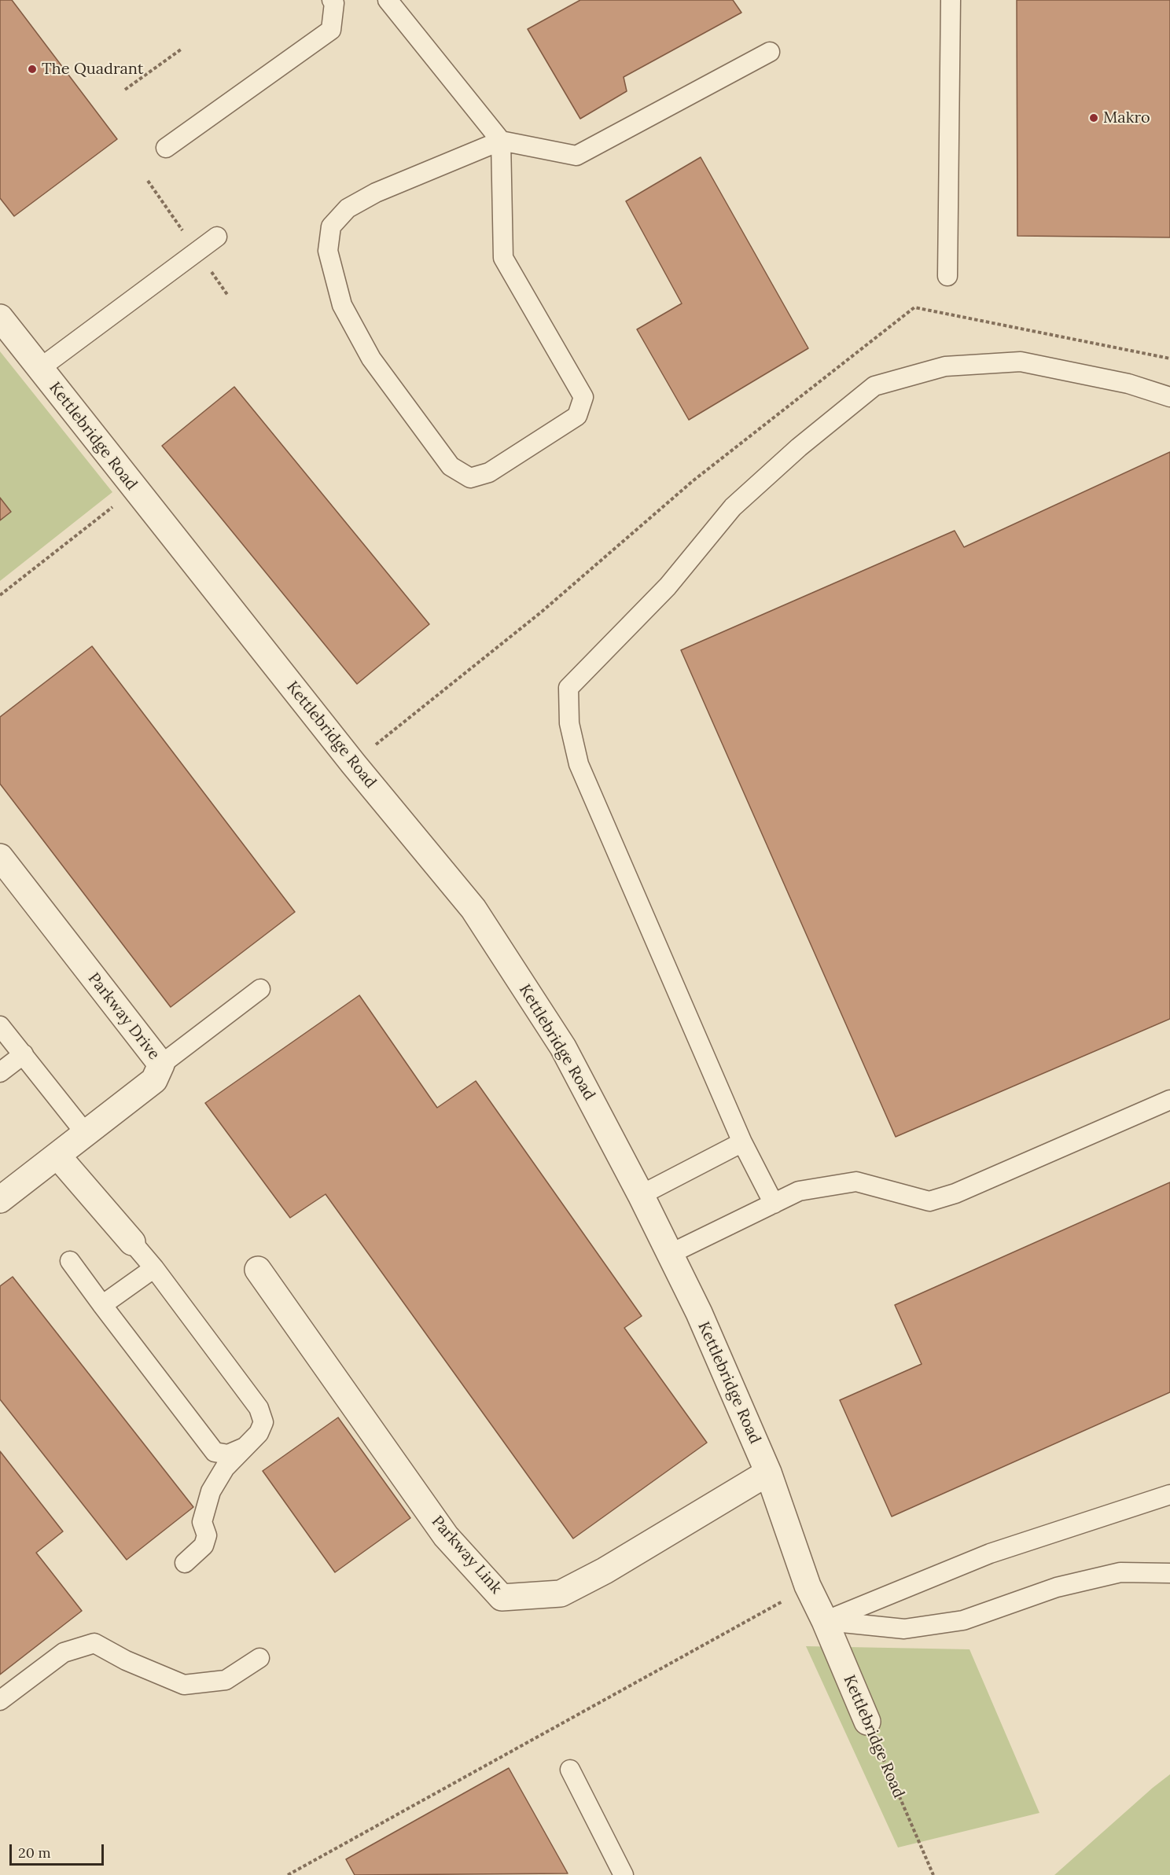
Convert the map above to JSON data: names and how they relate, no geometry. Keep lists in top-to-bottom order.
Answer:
{
  "streets": {
    "street": ["Kettlebridge Road", "Parkway Drive", "Parkway Link"]
  },
  "crossings": [
    ["Kettlebridge Road", "Parkway Link"]
  ],
  "places": ["The Quadrant", "Makro"],
  "scale_bar": "20 m"
}
